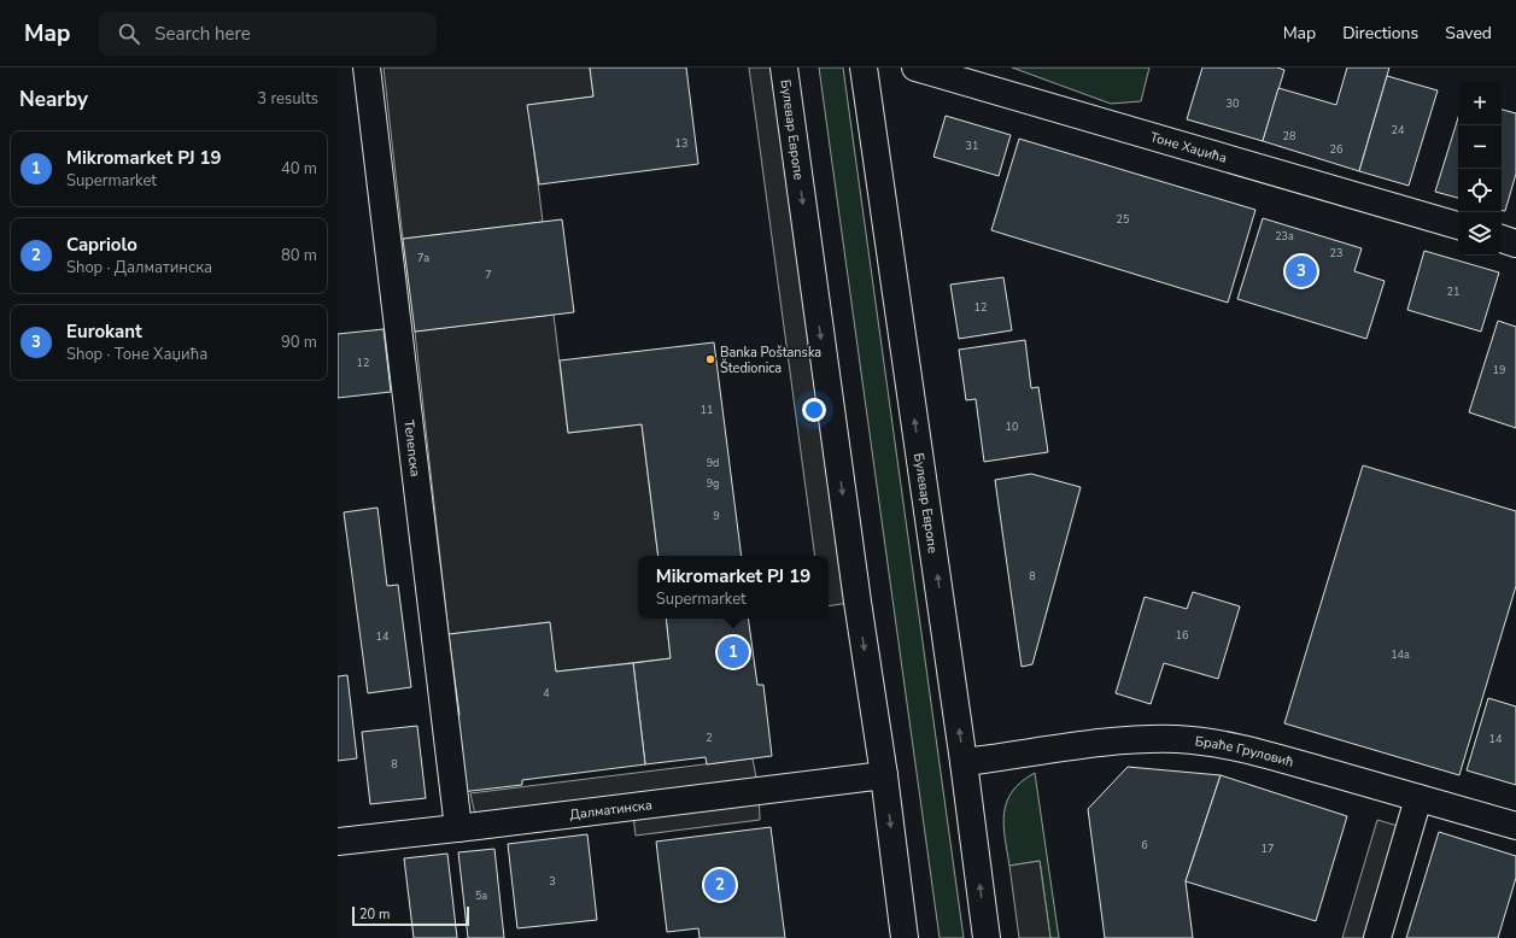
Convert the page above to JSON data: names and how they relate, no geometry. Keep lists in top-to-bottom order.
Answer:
{
  "streets": {
    "street": [
      "Булевар Европе",
      "Тоне Хаџића",
      "Телепска",
      "Браће Груловић",
      "Далматинска"
    ]
  },
  "crossings": [
    ["Булевар Европе", "Браће Груловић"],
    ["Булевар Европе", "Далматинска"],
    ["Телепска", "Далматинска"]
  ],
  "places": ["Banka Poštanska Štedionica"],
  "house_numbers": [
    "30",
    "24",
    "28",
    "13",
    "31",
    "26",
    "25",
    "23a",
    "23",
    "7a",
    "7",
    "21",
    "12",
    "12",
    "19",
    "11",
    "10",
    "9d",
    "9g",
    "9",
    "8",
    "16",
    "14",
    "14a",
    "4",
    "2",
    "14",
    "8",
    "6",
    "17",
    "3",
    "5a"
  ],
  "scale_bar": "20 m",
  "page": {
    "header": "Map",
    "search": "Search here",
    "nav": ["Map", "Directions", "Saved"],
    "heading": ["Nearby", "3 results"],
    "map_buttons": ["+", "−"],
    "list": [
      {
        "mark": "1",
        "name": "Mikromarket PJ 19",
        "note": "Supermarket",
        "value": "40 m"
      },
      {
        "mark": "2",
        "name": "Capriolo",
        "note": "Shop · Далматинска",
        "value": "80 m"
      },
      {
        "mark": "3",
        "name": "Eurokant",
        "note": "Shop · Тоне Хаџића",
        "value": "90 m"
      }
    ],
    "pins": ["3", "1", "2"],
    "popup": ["Mikromarket PJ 19", "Supermarket"],
    "scale": "20 m"
  }
}
